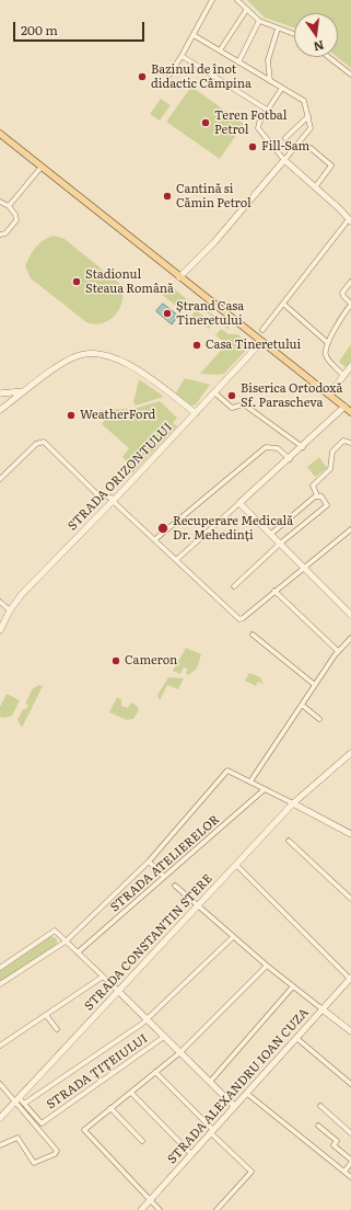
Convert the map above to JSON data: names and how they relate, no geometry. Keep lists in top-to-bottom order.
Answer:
{
  "streets": {
    "street": [
      "STRADA ORIZONTULUI",
      "STRADA ATELIERELOR",
      "STRADA CONSTANTIN STERE",
      "STRADA ȚIȚEIULUI",
      "STRADA ALEXANDRU IOAN CUZA"
    ]
  },
  "crossings": [
    ["STRADA CONSTANTIN STERE", "STRADA ȚIȚEIULUI"]
  ],
  "places": [
    "Bazinul de înot didactic Câmpina",
    "Teren Fotbal Petrol",
    "Fill-Sam",
    "Cantină si Cămin Petrol",
    "Stadionul Steaua Română",
    "Ștrand Casa Tineretului",
    "Casa Tineretului",
    "Biserica Ortodoxă Sf. Parascheva",
    "WeatherFord",
    "Recuperare Medicală Dr. Mehedinți",
    "Cameron"
  ],
  "scale_bar": "200 m",
  "north": "bottom"
}
